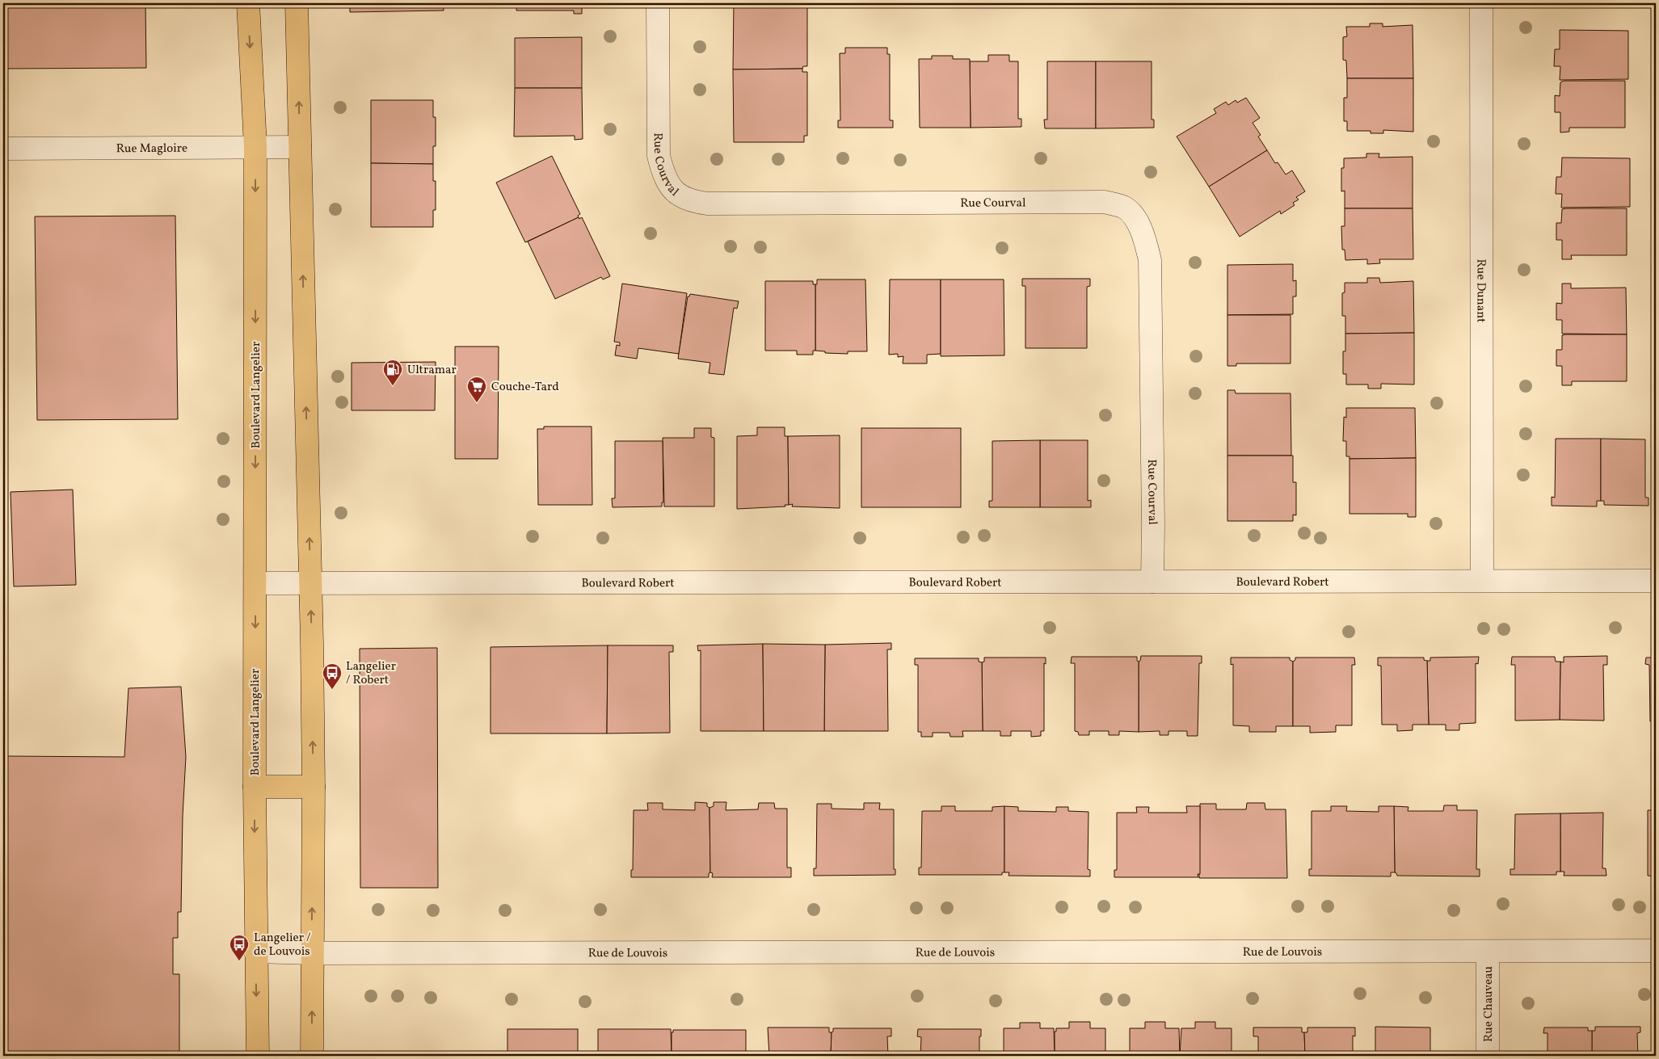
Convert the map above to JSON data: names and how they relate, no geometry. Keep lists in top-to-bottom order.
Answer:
{
  "streets": {
    "main road": ["Boulevard Langelier"],
    "street": [
      "Rue Magloire",
      "Rue Courval",
      "Rue Dunant",
      "Boulevard Robert",
      "Rue de Louvois",
      "Rue Chauveau"
    ]
  },
  "crossings": [
    ["Rue Magloire", "Boulevard Langelier"],
    ["Rue Courval", "Boulevard Robert"],
    ["Rue Dunant", "Boulevard Robert"],
    ["Boulevard Langelier", "Boulevard Robert"],
    ["Boulevard Langelier", "Rue de Louvois"],
    ["Rue de Louvois", "Rue Chauveau"]
  ],
  "places": {
    "fuel station": ["Ultramar"],
    "supermarket": ["Couche-Tard"],
    "bus stop": ["Langelier / Robert", "Langelier / de Louvois"]
  }
}
